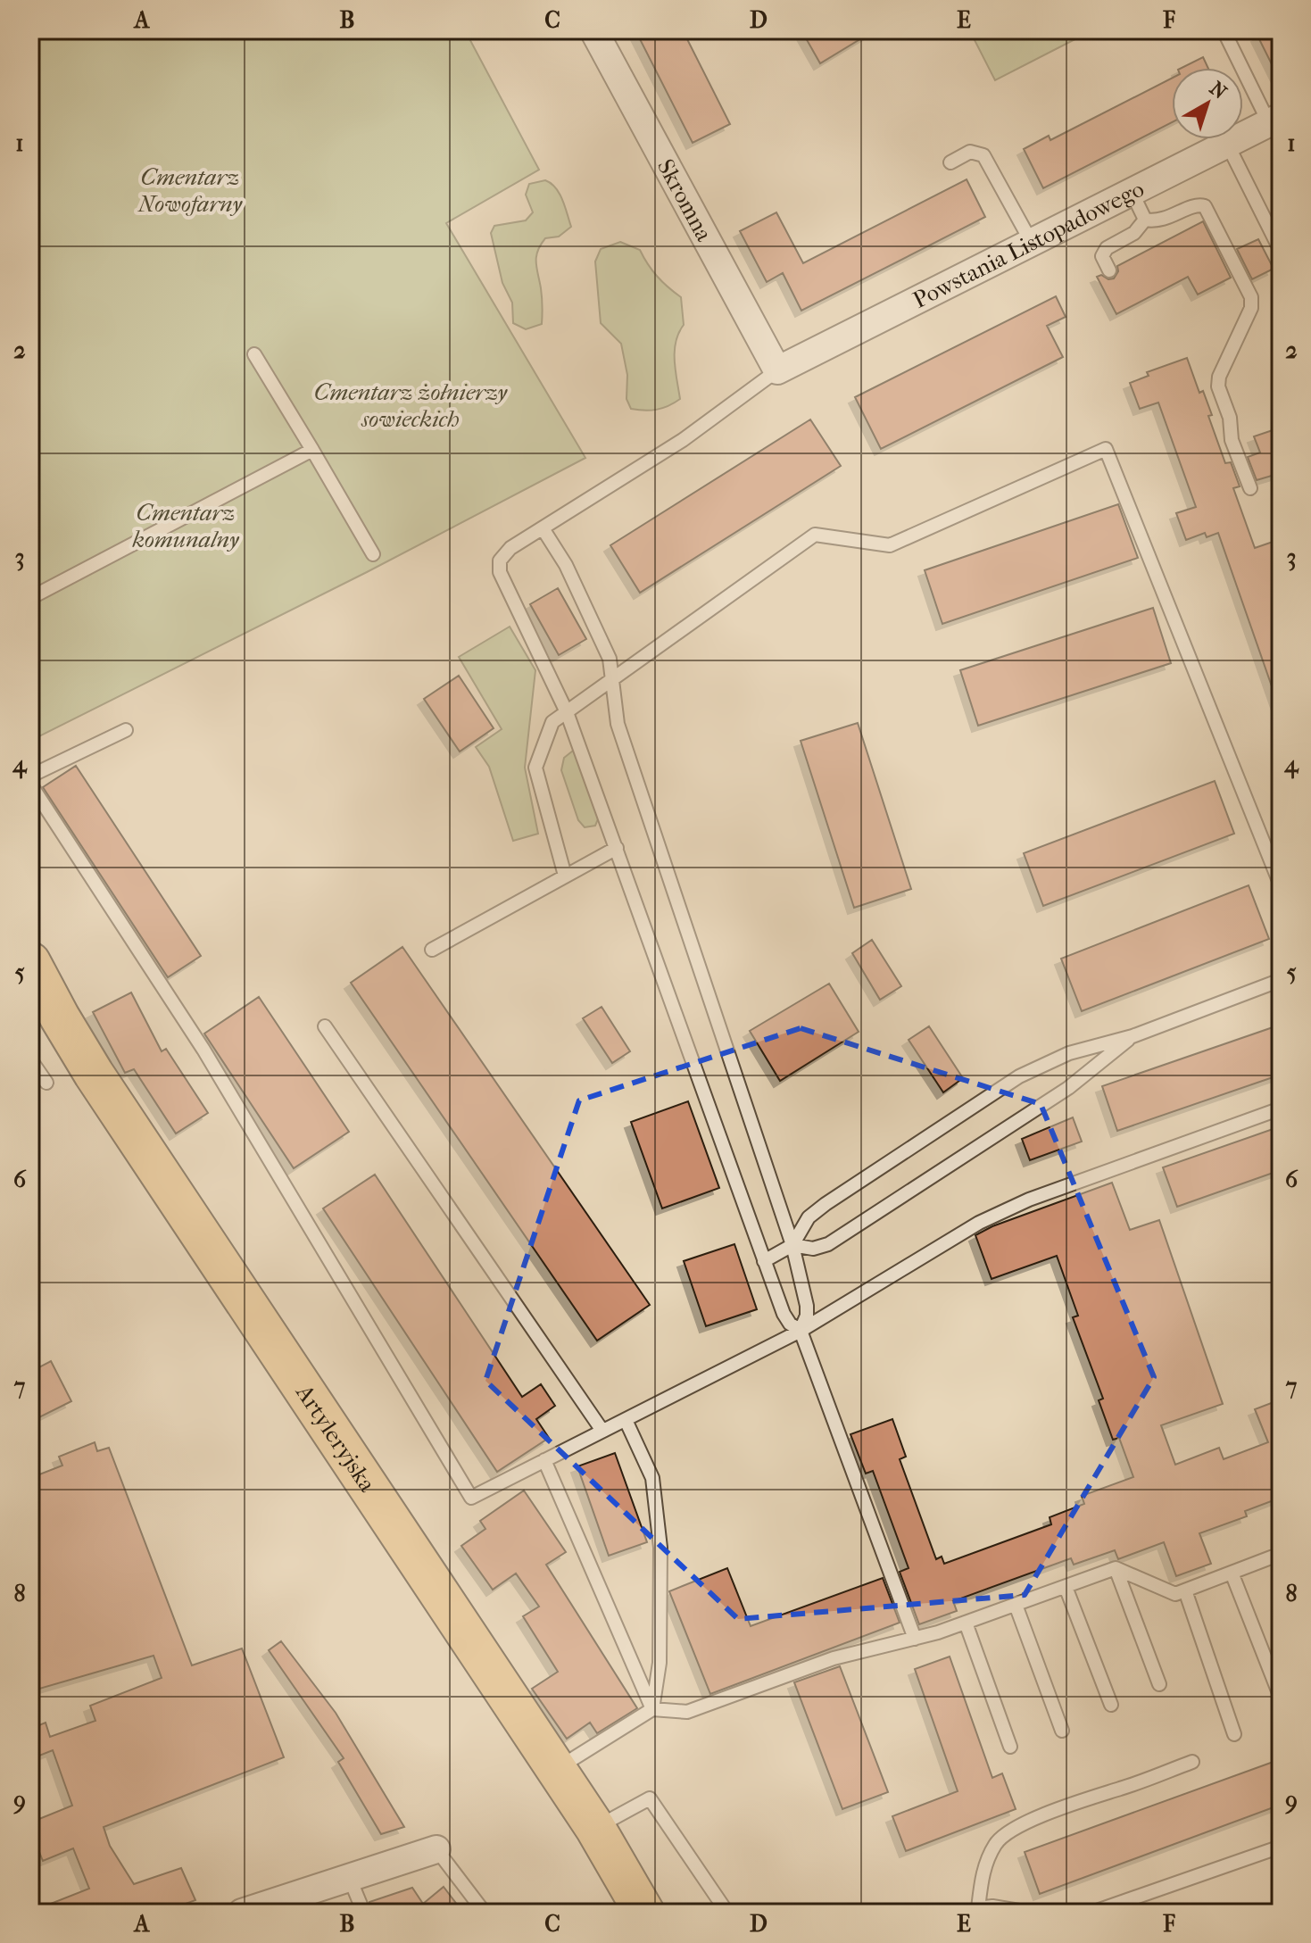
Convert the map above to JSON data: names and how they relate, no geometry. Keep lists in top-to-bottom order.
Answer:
{
  "streets": {
    "main road": ["Artyleryjska"],
    "street": ["Skromna", "Powstania Listopadowego"]
  },
  "crossings": [
    ["Skromna", "Powstania Listopadowego"]
  ],
  "parks": ["Cmentarz Nowofarny", "Cmentarz żołnierzy sowieckich", "Cmentarz komunalny"],
  "north": "top right",
  "grid": {
    "columns": [
      "A",
      "B",
      "C",
      "D",
      "E",
      "F"
    ],
    "rows": [
      "1",
      "2",
      "3",
      "4",
      "5",
      "6",
      "7",
      "8",
      "9"
    ]
  }
}
